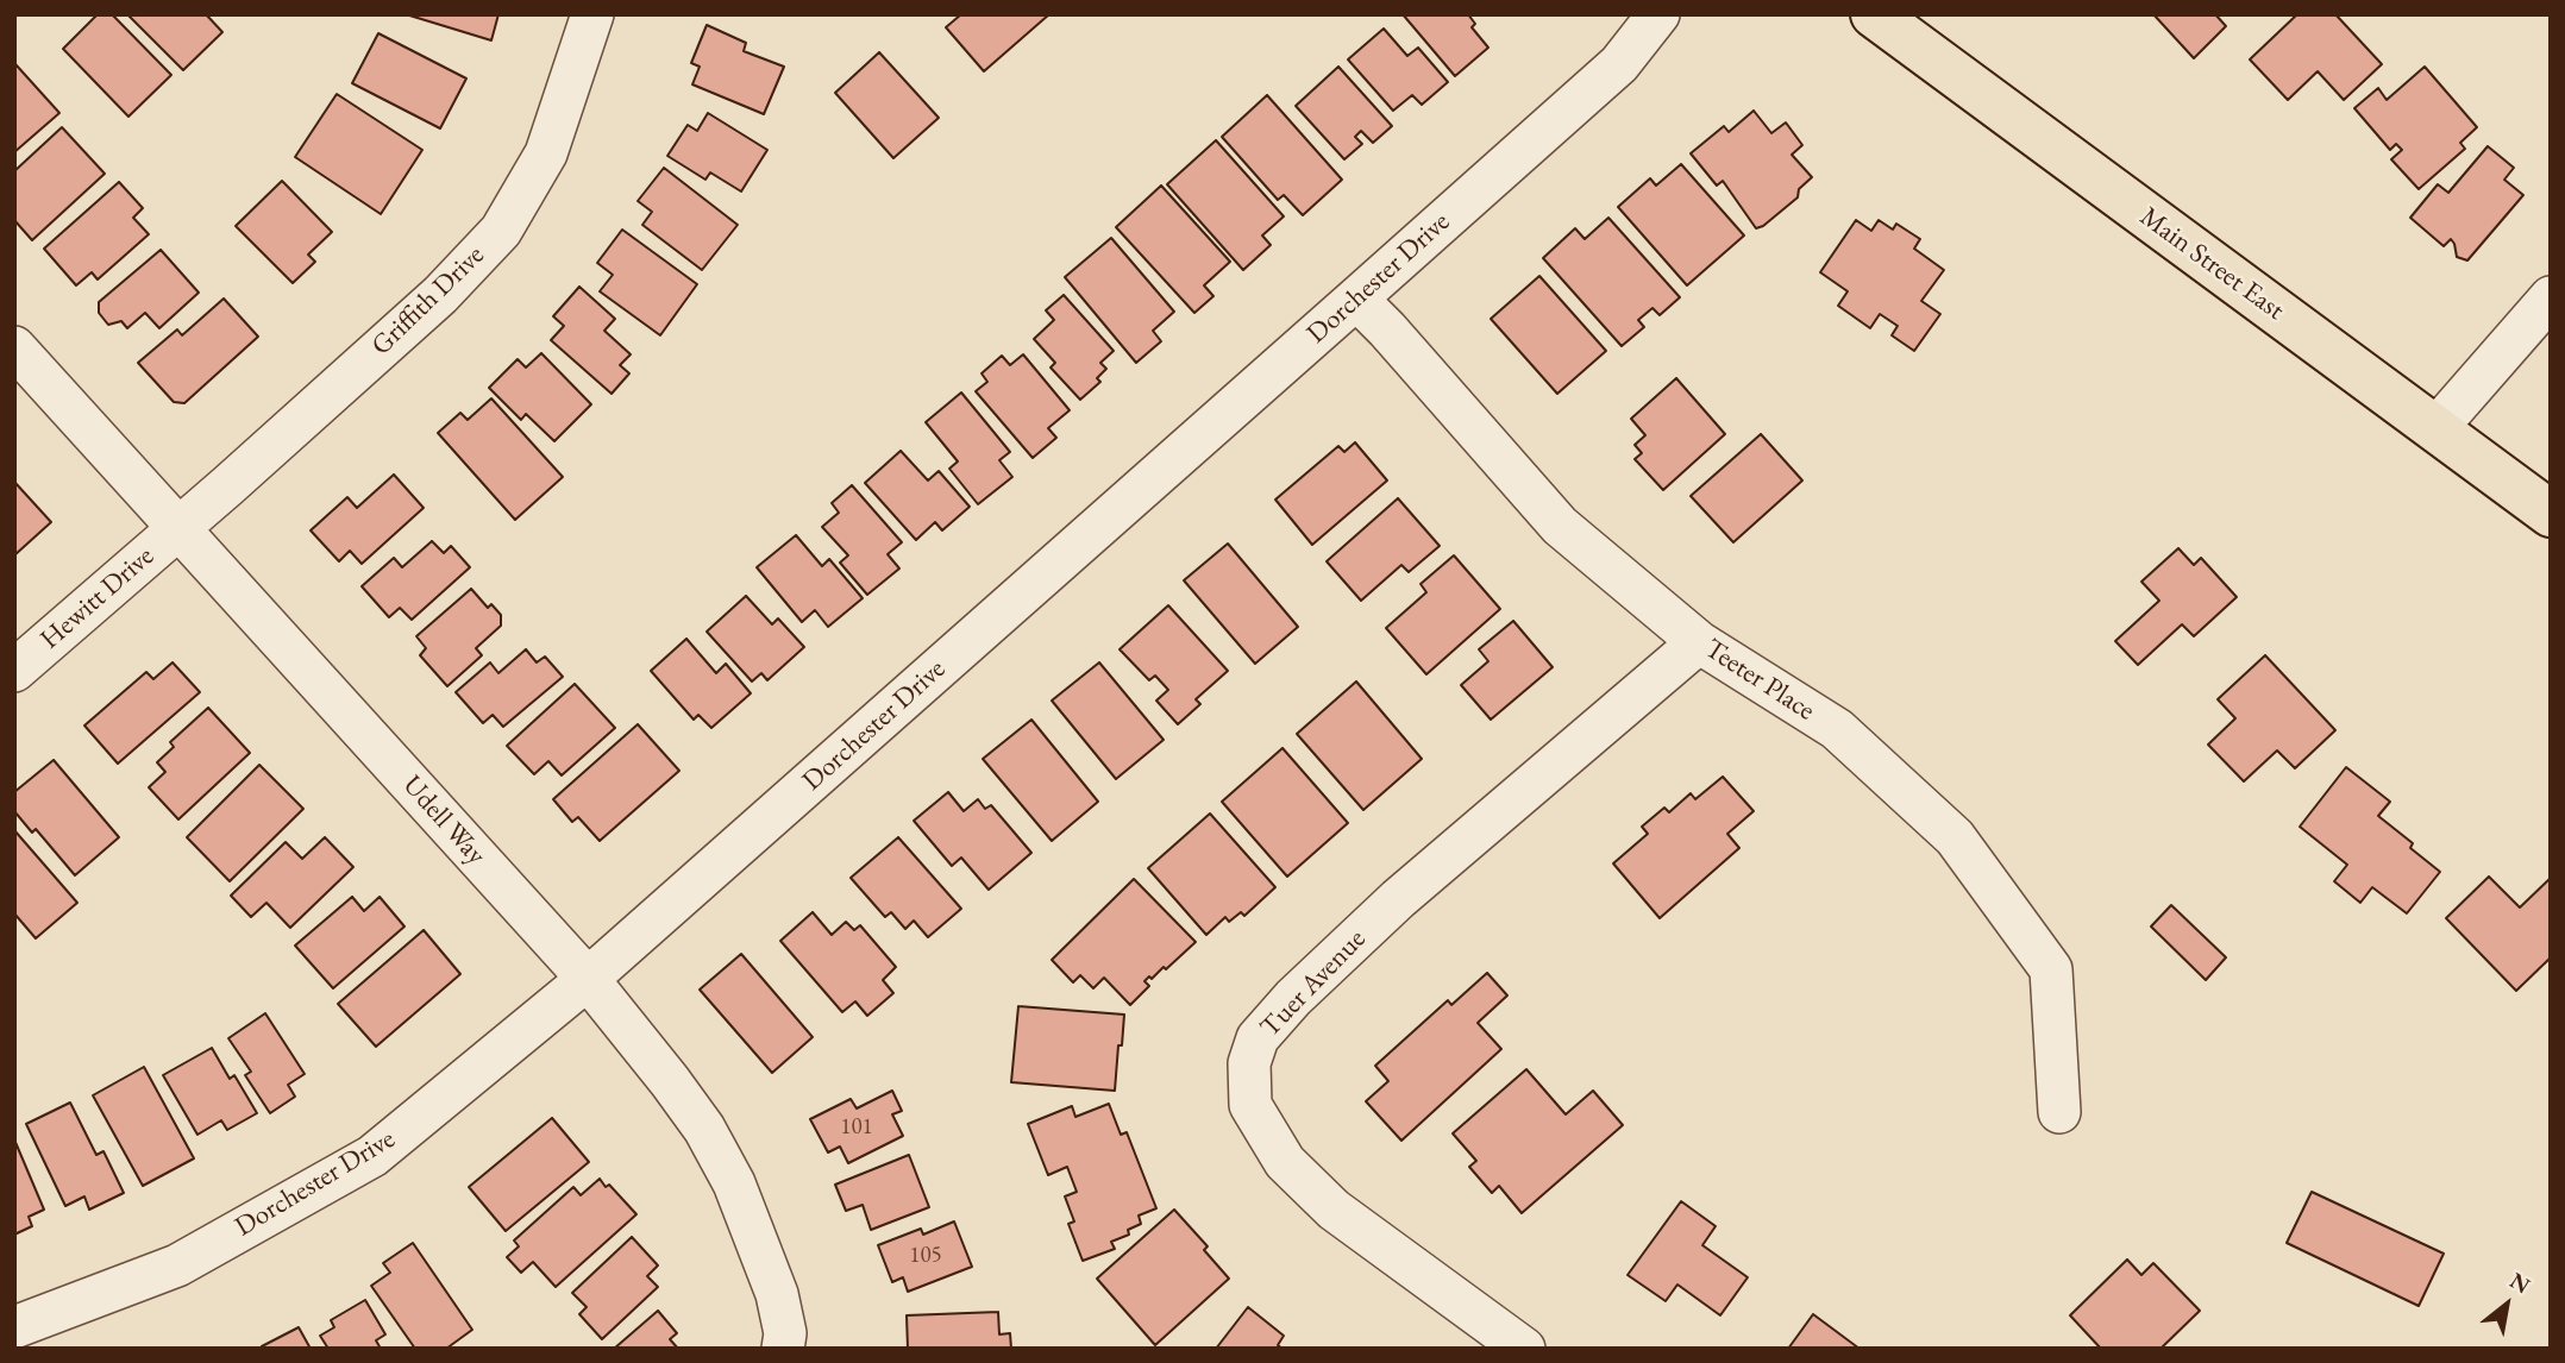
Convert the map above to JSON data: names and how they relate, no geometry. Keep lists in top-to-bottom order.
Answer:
{
  "streets": {
    "main road": ["Main Street East"],
    "street": [
      "Dorchester Drive",
      "Griffith Drive",
      "Hewitt Drive",
      "Teeter Place",
      "Udell Way",
      "Tuer Avenue"
    ]
  },
  "crossings": [
    ["Dorchester Drive", "Teeter Place"],
    ["Dorchester Drive", "Udell Way"],
    ["Griffith Drive", "Hewitt Drive"],
    ["Griffith Drive", "Udell Way"],
    ["Hewitt Drive", "Udell Way"],
    ["Teeter Place", "Tuer Avenue"]
  ],
  "house_numbers": ["101", "105"],
  "north": "top right"
}
